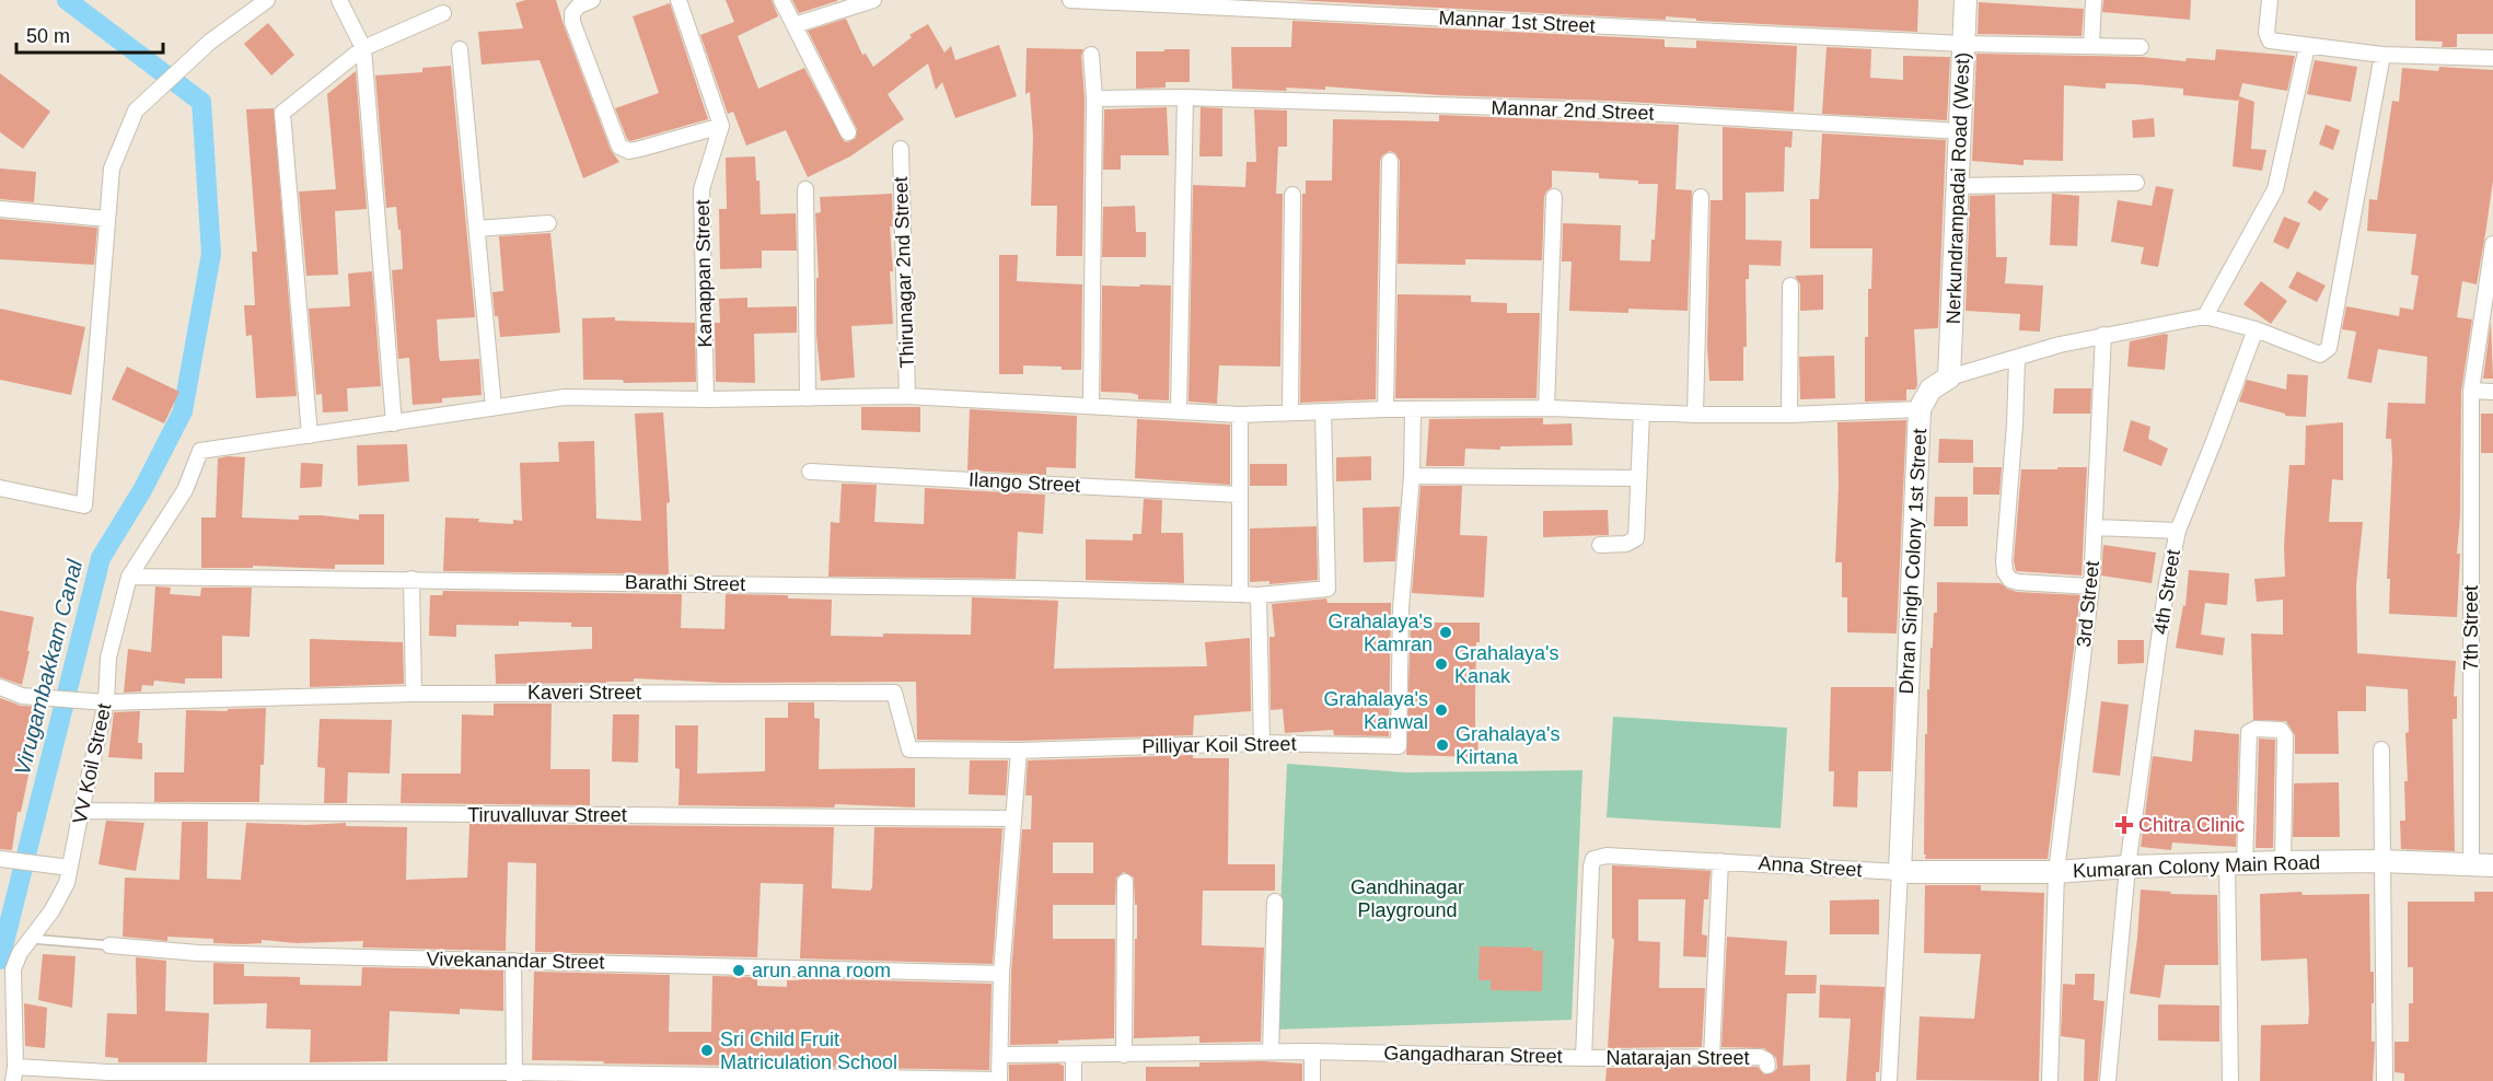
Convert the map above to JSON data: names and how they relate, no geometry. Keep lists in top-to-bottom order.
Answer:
{
  "streets": {
    "street": [
      "Mannar 1st Street",
      "Mannar 2nd Street",
      "Nerkundrampadai Road (West)",
      "Thirunagar 2nd Street",
      "Kanappan Street",
      "Ilango Street",
      "Dhran Singh Colony 1st Street",
      "Barathi Street",
      "4th Street",
      "3rd Street",
      "7th Street",
      "Kaveri Street",
      "Pilliyar Koil Street",
      "VV Koil Street",
      "Tiruvalluvar Street",
      "Anna Street",
      "Kumaran Colony Main Road",
      "Vivekanandar Street",
      "Gangadharan Street",
      "Natarajan Street"
    ]
  },
  "crossings": [
    ["Mannar 1st Street", "Nerkundrampadai Road (West)"],
    ["Mannar 2nd Street", "Nerkundrampadai Road (West)"],
    ["Nerkundrampadai Road (West)", "Dhran Singh Colony 1st Street"],
    ["Dhran Singh Colony 1st Street", "4th Street"],
    ["Dhran Singh Colony 1st Street", "3rd Street"],
    ["Dhran Singh Colony 1st Street", "Anna Street"],
    ["Dhran Singh Colony 1st Street", "Kumaran Colony Main Road"],
    ["Barathi Street", "VV Koil Street"],
    ["4th Street", "Kumaran Colony Main Road"],
    ["3rd Street", "Kumaran Colony Main Road"],
    ["7th Street", "Kumaran Colony Main Road"],
    ["Kaveri Street", "Pilliyar Koil Street"],
    ["Kaveri Street", "VV Koil Street"],
    ["VV Koil Street", "Tiruvalluvar Street"],
    ["VV Koil Street", "Vivekanandar Street"],
    ["Anna Street", "Kumaran Colony Main Road"],
    ["Anna Street", "Gangadharan Street"],
    ["Gangadharan Street", "Natarajan Street"]
  ],
  "water": ["Virugambakkam Canal"],
  "parks": ["Gandhinagar Playground"],
  "places": {
    "other": [
      "Grahalaya's Kamran",
      "Grahalaya's Kanak",
      "Grahalaya's Kanwal",
      "Grahalaya's Kirtana",
      "arun anna room",
      "Sri Child Fruit Matriculation School"
    ],
    "health": ["Chitra Clinic"]
  },
  "scale_bar": "50 m"
}
